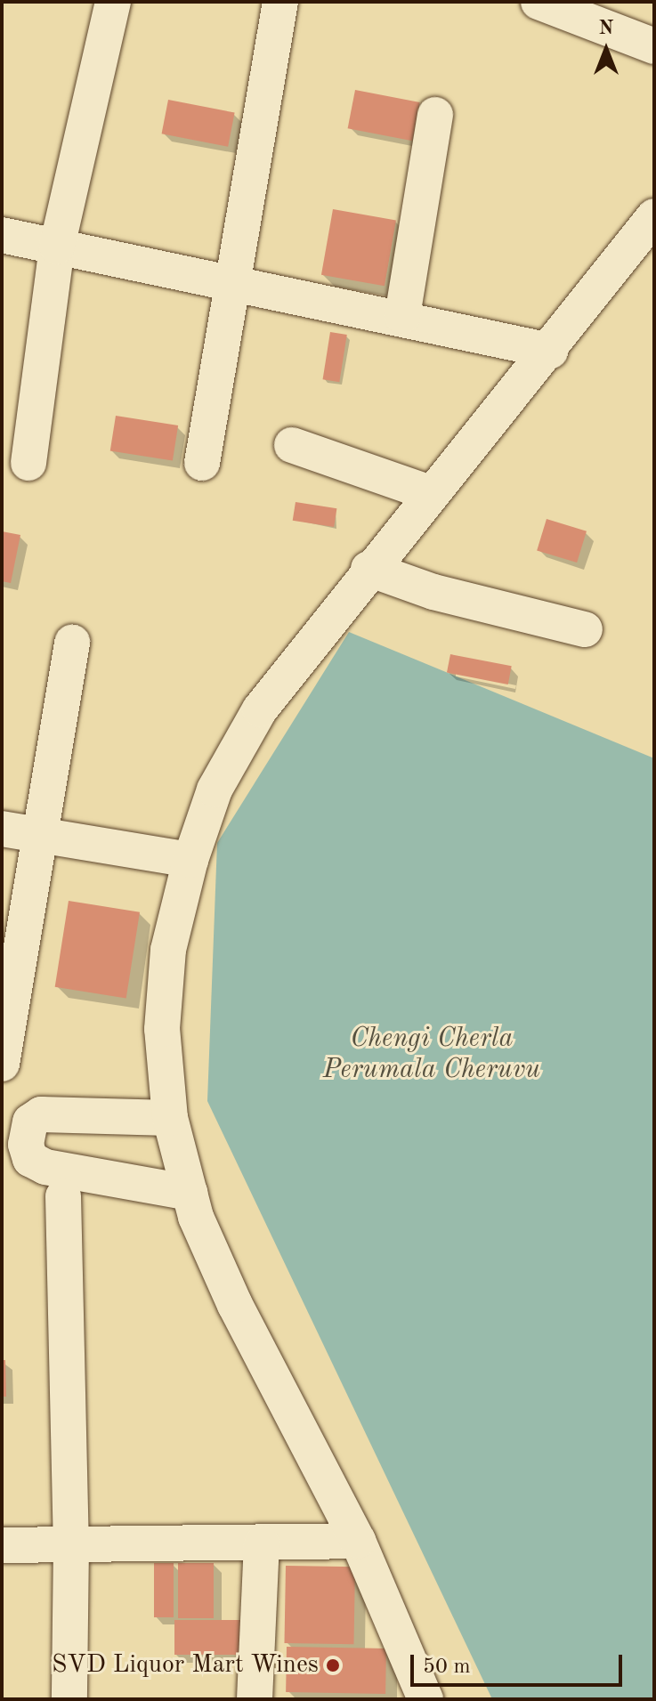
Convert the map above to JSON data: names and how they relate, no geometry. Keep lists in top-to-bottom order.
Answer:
{
  "water": ["Chengi Cherla Perumala Cheruvu"],
  "places": ["SVD Liquor Mart Wines"],
  "scale_bar": "50 m",
  "north": "top"
}
